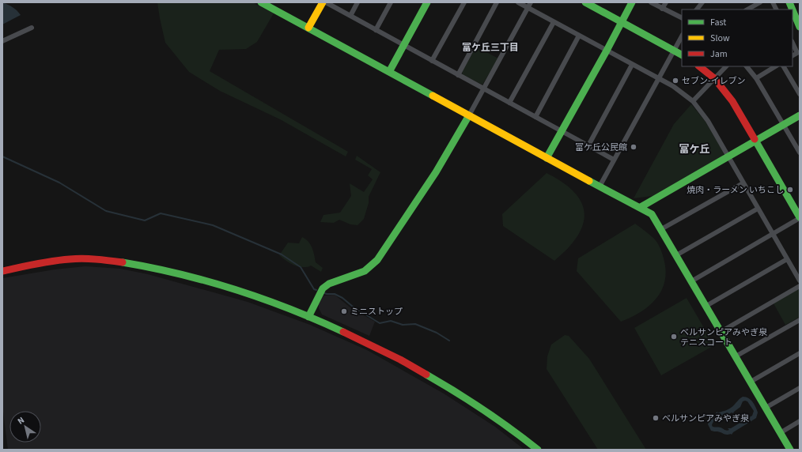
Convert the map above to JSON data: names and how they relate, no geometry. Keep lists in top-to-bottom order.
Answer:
{
  "districts": ["富ケ丘三丁目", "富ケ丘"],
  "places": [
    "セブン-イレブン",
    "富ケ丘公民館",
    "焼肉・ラーメン いちこし",
    "ミニストップ",
    "ベルサンピアみやぎ泉 テニスコート",
    "ベルサンピアみやぎ泉"
  ],
  "legend": ["Fast", "Slow", "Jam"],
  "north": "top left"
}
